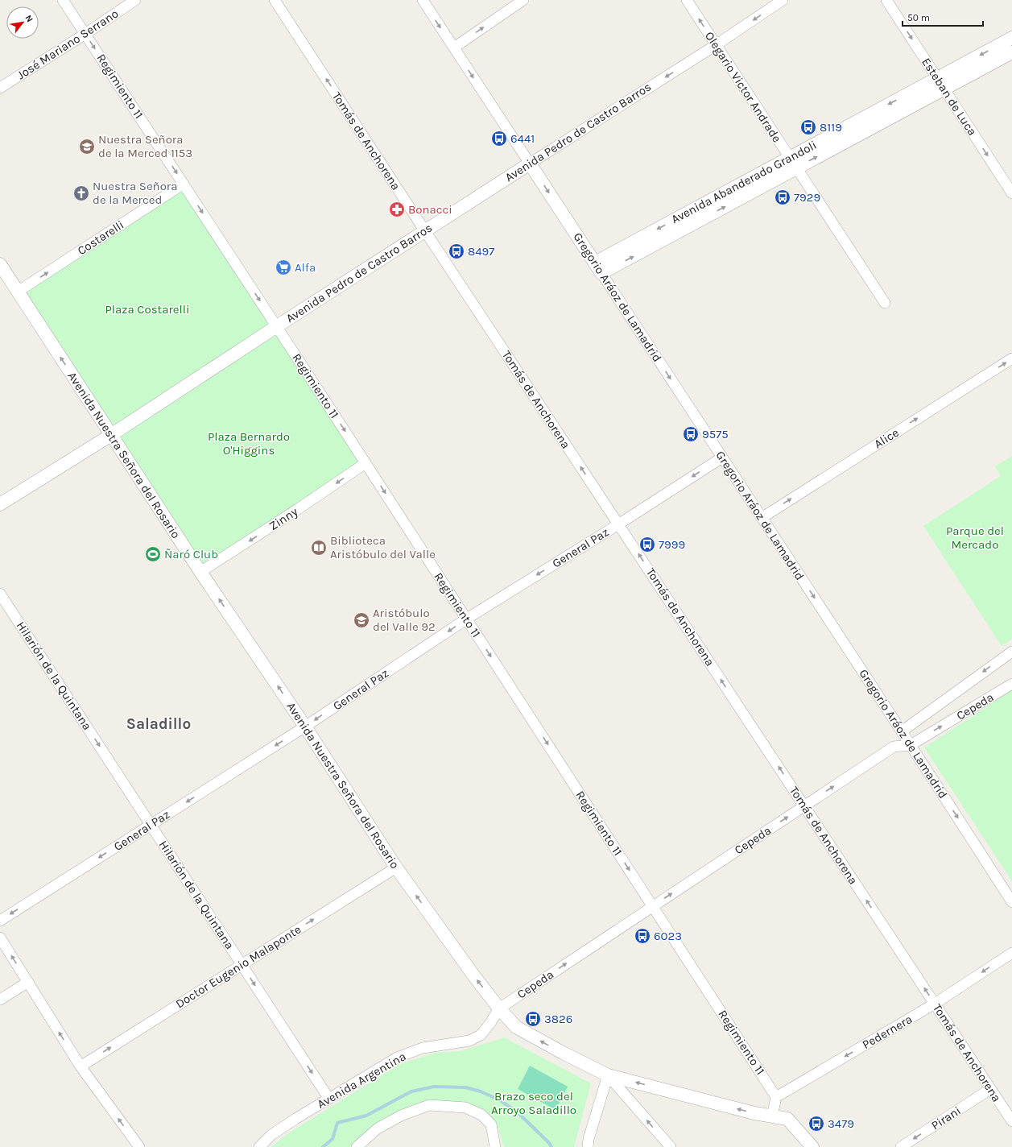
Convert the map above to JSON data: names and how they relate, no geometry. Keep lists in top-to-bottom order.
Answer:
{
  "streets": {
    "street": [
      "José Mariano Serrano",
      "Regimiento 11",
      "Olegario Victor Andrade",
      "Esteban de Luca",
      "Avenida Pedro de Castro Barros",
      "Tomás de Anchorena",
      "Avenida Abanderado Grandoli",
      "Costarelli",
      "Gregorio Aráoz de Lamadrid",
      "Alice",
      "Avenida Nuestra Señora del Rosario",
      "Zinny",
      "General Paz",
      "Hilarión de la Quintana",
      "Cepeda",
      "Doctor Eugenio Malaponte",
      "Pedernera",
      "Avenida Argentina",
      "Pirani"
    ]
  },
  "crossings": [
    ["José Mariano Serrano", "Regimiento 11"],
    ["Regimiento 11", "Avenida Pedro de Castro Barros"],
    ["Regimiento 11", "Costarelli"],
    ["Regimiento 11", "Zinny"],
    ["Regimiento 11", "General Paz"],
    ["Regimiento 11", "Cepeda"],
    ["Regimiento 11", "Pedernera"],
    ["Olegario Victor Andrade", "Avenida Pedro de Castro Barros"],
    ["Olegario Victor Andrade", "Avenida Abanderado Grandoli"],
    ["Esteban de Luca", "Avenida Abanderado Grandoli"],
    ["Avenida Pedro de Castro Barros", "Tomás de Anchorena"],
    ["Avenida Pedro de Castro Barros", "Gregorio Aráoz de Lamadrid"],
    ["Avenida Pedro de Castro Barros", "Avenida Nuestra Señora del Rosario"],
    ["Tomás de Anchorena", "General Paz"],
    ["Tomás de Anchorena", "Cepeda"],
    ["Tomás de Anchorena", "Pedernera"],
    ["Tomás de Anchorena", "Pirani"],
    ["Avenida Abanderado Grandoli", "Gregorio Aráoz de Lamadrid"],
    ["Costarelli", "Avenida Nuestra Señora del Rosario"],
    ["Gregorio Aráoz de Lamadrid", "Alice"],
    ["Gregorio Aráoz de Lamadrid", "General Paz"],
    ["Gregorio Aráoz de Lamadrid", "Cepeda"],
    ["Avenida Nuestra Señora del Rosario", "Zinny"],
    ["Avenida Nuestra Señora del Rosario", "General Paz"],
    ["Avenida Nuestra Señora del Rosario", "Cepeda"],
    ["Avenida Nuestra Señora del Rosario", "Doctor Eugenio Malaponte"],
    ["Avenida Nuestra Señora del Rosario", "Avenida Argentina"],
    ["General Paz", "Hilarión de la Quintana"],
    ["Hilarión de la Quintana", "Doctor Eugenio Malaponte"],
    ["Hilarión de la Quintana", "Avenida Argentina"],
    ["Cepeda", "Avenida Argentina"]
  ],
  "one_way": [
    "Regimiento 11",
    "Esteban de Luca",
    "Tomás de Anchorena",
    "Costarelli",
    "Gregorio Aráoz de Lamadrid",
    "Alice",
    "Avenida Nuestra Señora del Rosario",
    "Zinny",
    "General Paz",
    "Hilarión de la Quintana",
    "Doctor Eugenio Malaponte",
    "Pedernera",
    "Pirani"
  ],
  "districts": ["Saladillo"],
  "parks": [
    "Plaza Costarelli",
    "Plaza Bernardo O'Higgins",
    "Parque del Mercado",
    "Brazo seco del Arroyo Saladillo"
  ],
  "places": {
    "bus stop": [
      "8119",
      "6441",
      "7929",
      "8497",
      "9575",
      "7999",
      "6023",
      "3826",
      "3479"
    ],
    "school or university": ["Nuestra Señora de la Merced 1153", "Aristóbulo del Valle 92"],
    "church": ["Nuestra Señora de la Merced"],
    "pharmacy": ["Bonacci"],
    "supermarket": ["Alfa"],
    "library": ["Biblioteca Aristóbulo del Valle"],
    "sports": ["Ñaró Club"]
  },
  "scale_bar": "50 m",
  "north": "top right"
}
